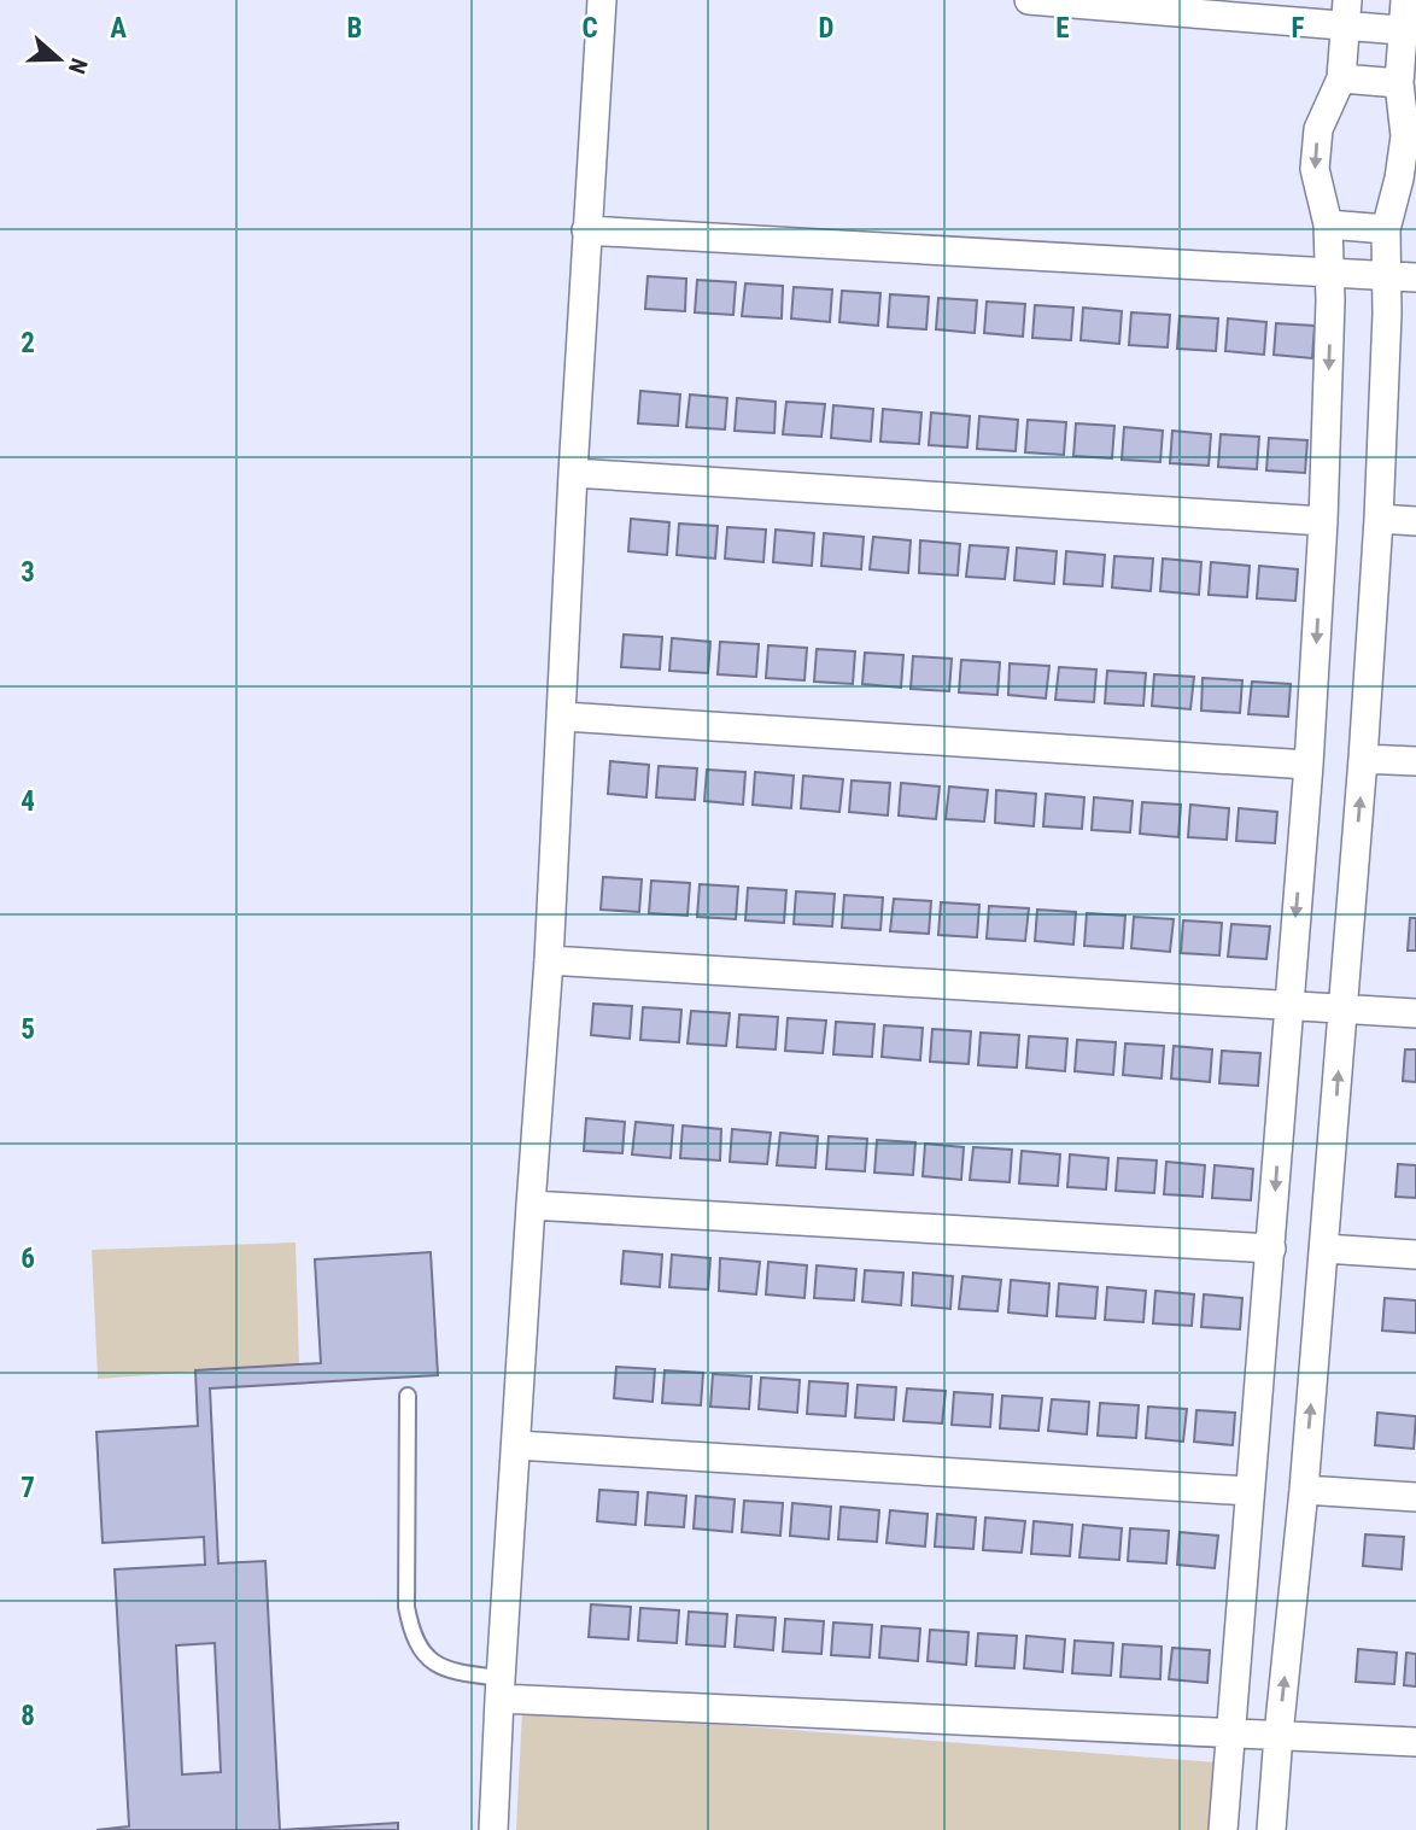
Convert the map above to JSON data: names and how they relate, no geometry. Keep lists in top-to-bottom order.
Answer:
{
  "north": "right",
  "grid": {
    "columns": [
      "A",
      "B",
      "C",
      "D",
      "E",
      "F"
    ],
    "rows": [
      "2",
      "3",
      "4",
      "5",
      "6",
      "7",
      "8"
    ]
  }
}
